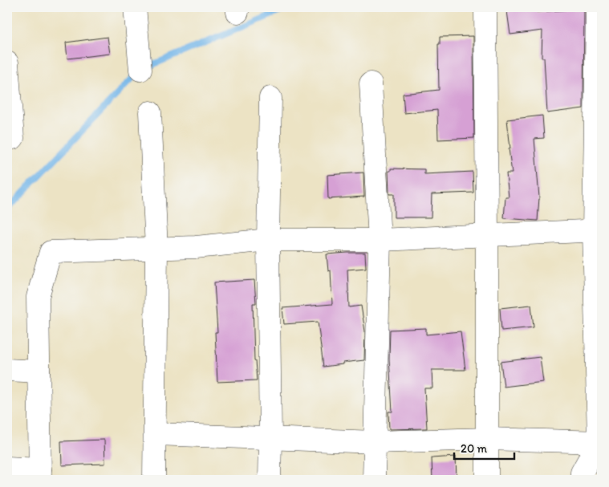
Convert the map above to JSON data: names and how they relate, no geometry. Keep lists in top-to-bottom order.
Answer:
{
  "scale_bar": "20 m"
}
